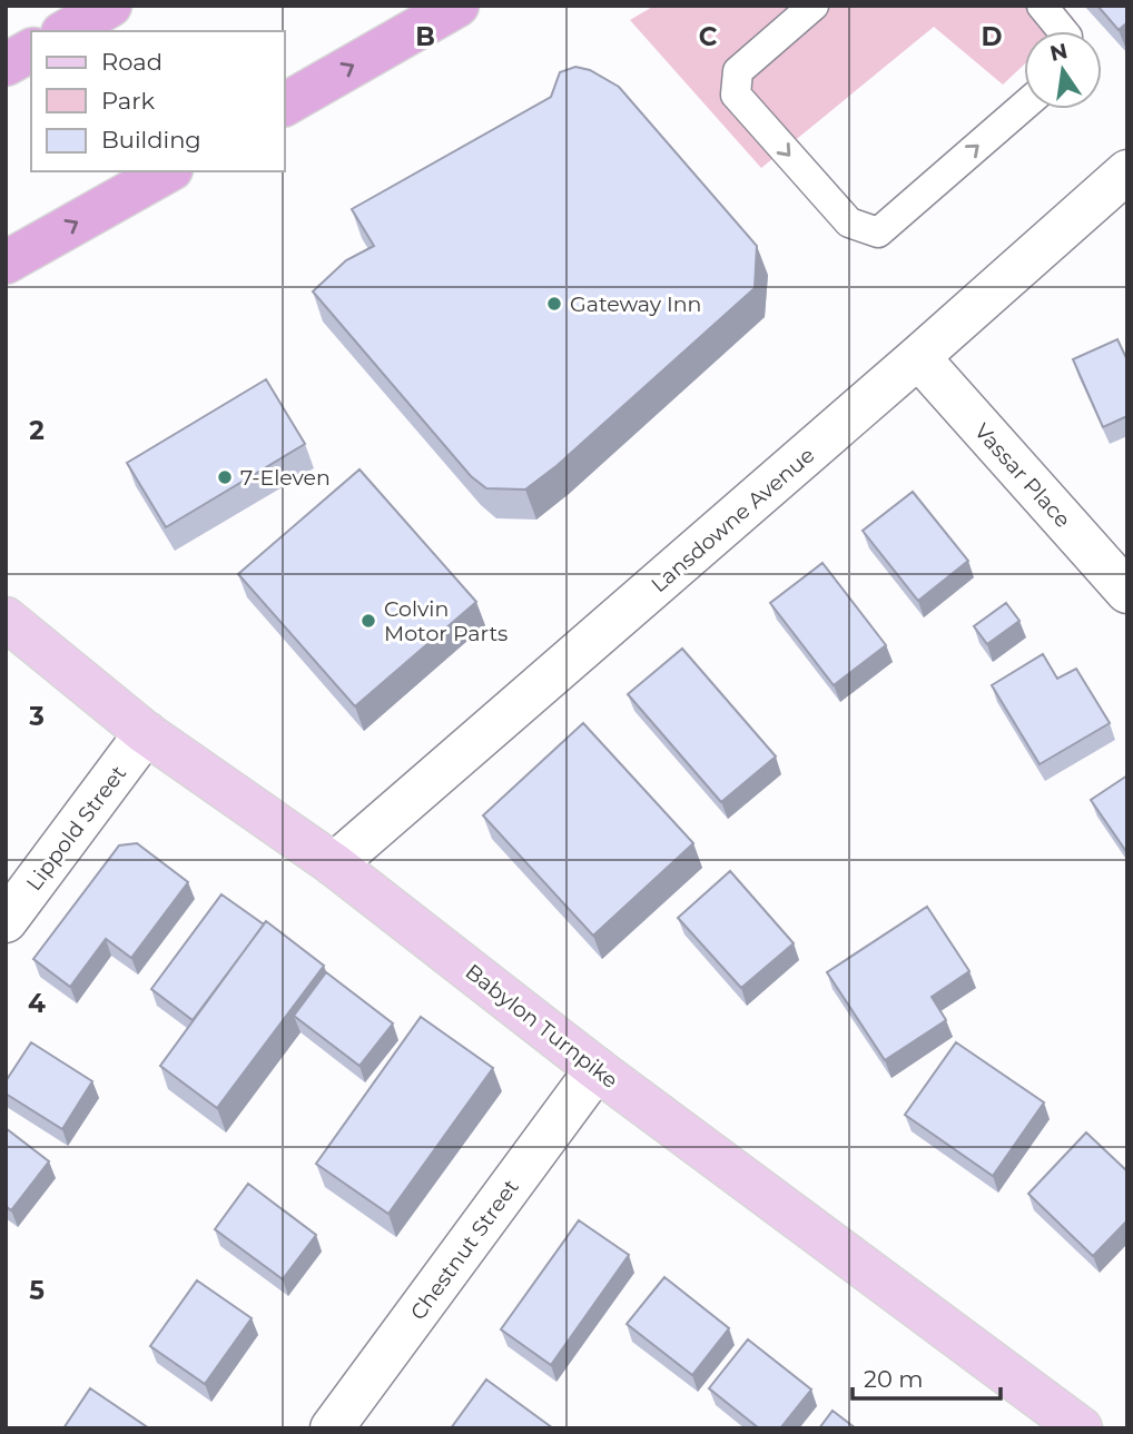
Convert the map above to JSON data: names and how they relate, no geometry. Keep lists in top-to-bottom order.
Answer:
{
  "streets": {
    "main road": ["Babylon Turnpike"],
    "street": [
      "Vassar Place",
      "Lansdowne Avenue",
      "Lippold Street",
      "Chestnut Street"
    ]
  },
  "crossings": [
    ["Vassar Place", "Lansdowne Avenue"],
    ["Lansdowne Avenue", "Babylon Turnpike"],
    ["Lippold Street", "Babylon Turnpike"],
    ["Babylon Turnpike", "Chestnut Street"]
  ],
  "places": ["Gateway Inn", "7-Eleven", "Colvin Motor Parts"],
  "legend": ["Road", "Park", "Building"],
  "scale_bar": "20 m",
  "north": "top",
  "grid": {
    "columns": ["B", "C", "D"],
    "rows": [
      "2",
      "3",
      "4",
      "5"
    ]
  }
}
